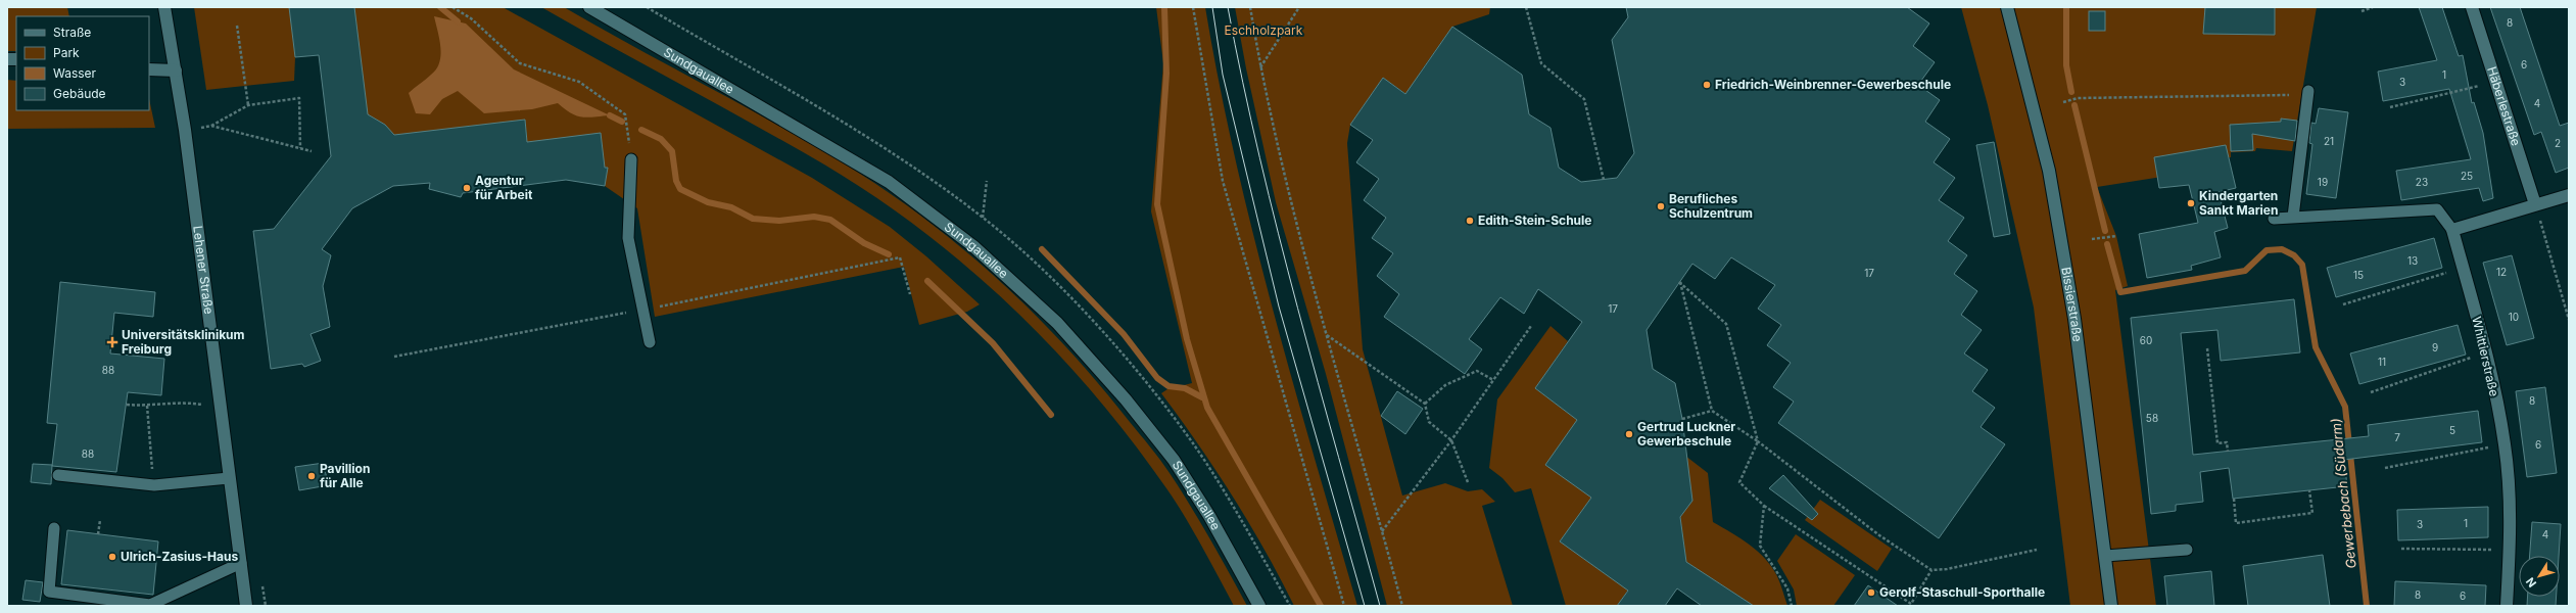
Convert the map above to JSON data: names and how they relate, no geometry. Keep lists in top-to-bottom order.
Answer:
{
  "streets": {
    "street": [
      "Sundgauallee",
      "Häberlestraße",
      "Lehener Straße",
      "Bissierstraße",
      "Whittierstraße"
    ]
  },
  "water": ["Gewerbebach (Südarm)"],
  "parks": ["Eschholzpark"],
  "places": {
    "other": [
      "Friedrich-Weinbrenner-Gewerbeschule",
      "Agentur für Arbeit",
      "Kindergarten Sankt Marien",
      "Berufliches Schulzentrum",
      "Edith-Stein-Schule",
      "Gertrud Luckner Gewerbeschule",
      "Pavillion für Alle",
      "Ulrich-Zasius-Haus",
      "Gerolf-Staschull-Sporthalle"
    ],
    "health": ["Universitätsklinikum Freiburg"]
  },
  "house_numbers": [
    "8",
    "6",
    "1",
    "3",
    "4",
    "21",
    "2",
    "25",
    "19",
    "23",
    "13",
    "12",
    "17",
    "15",
    "17",
    "10",
    "60",
    "9",
    "11",
    "88",
    "8",
    "58",
    "5",
    "7",
    "6",
    "88",
    "1",
    "3",
    "4",
    "8",
    "6"
  ],
  "legend": [
    "Straße",
    "Park",
    "Wasser",
    "Gebäude"
  ],
  "north": "bottom left"
}
